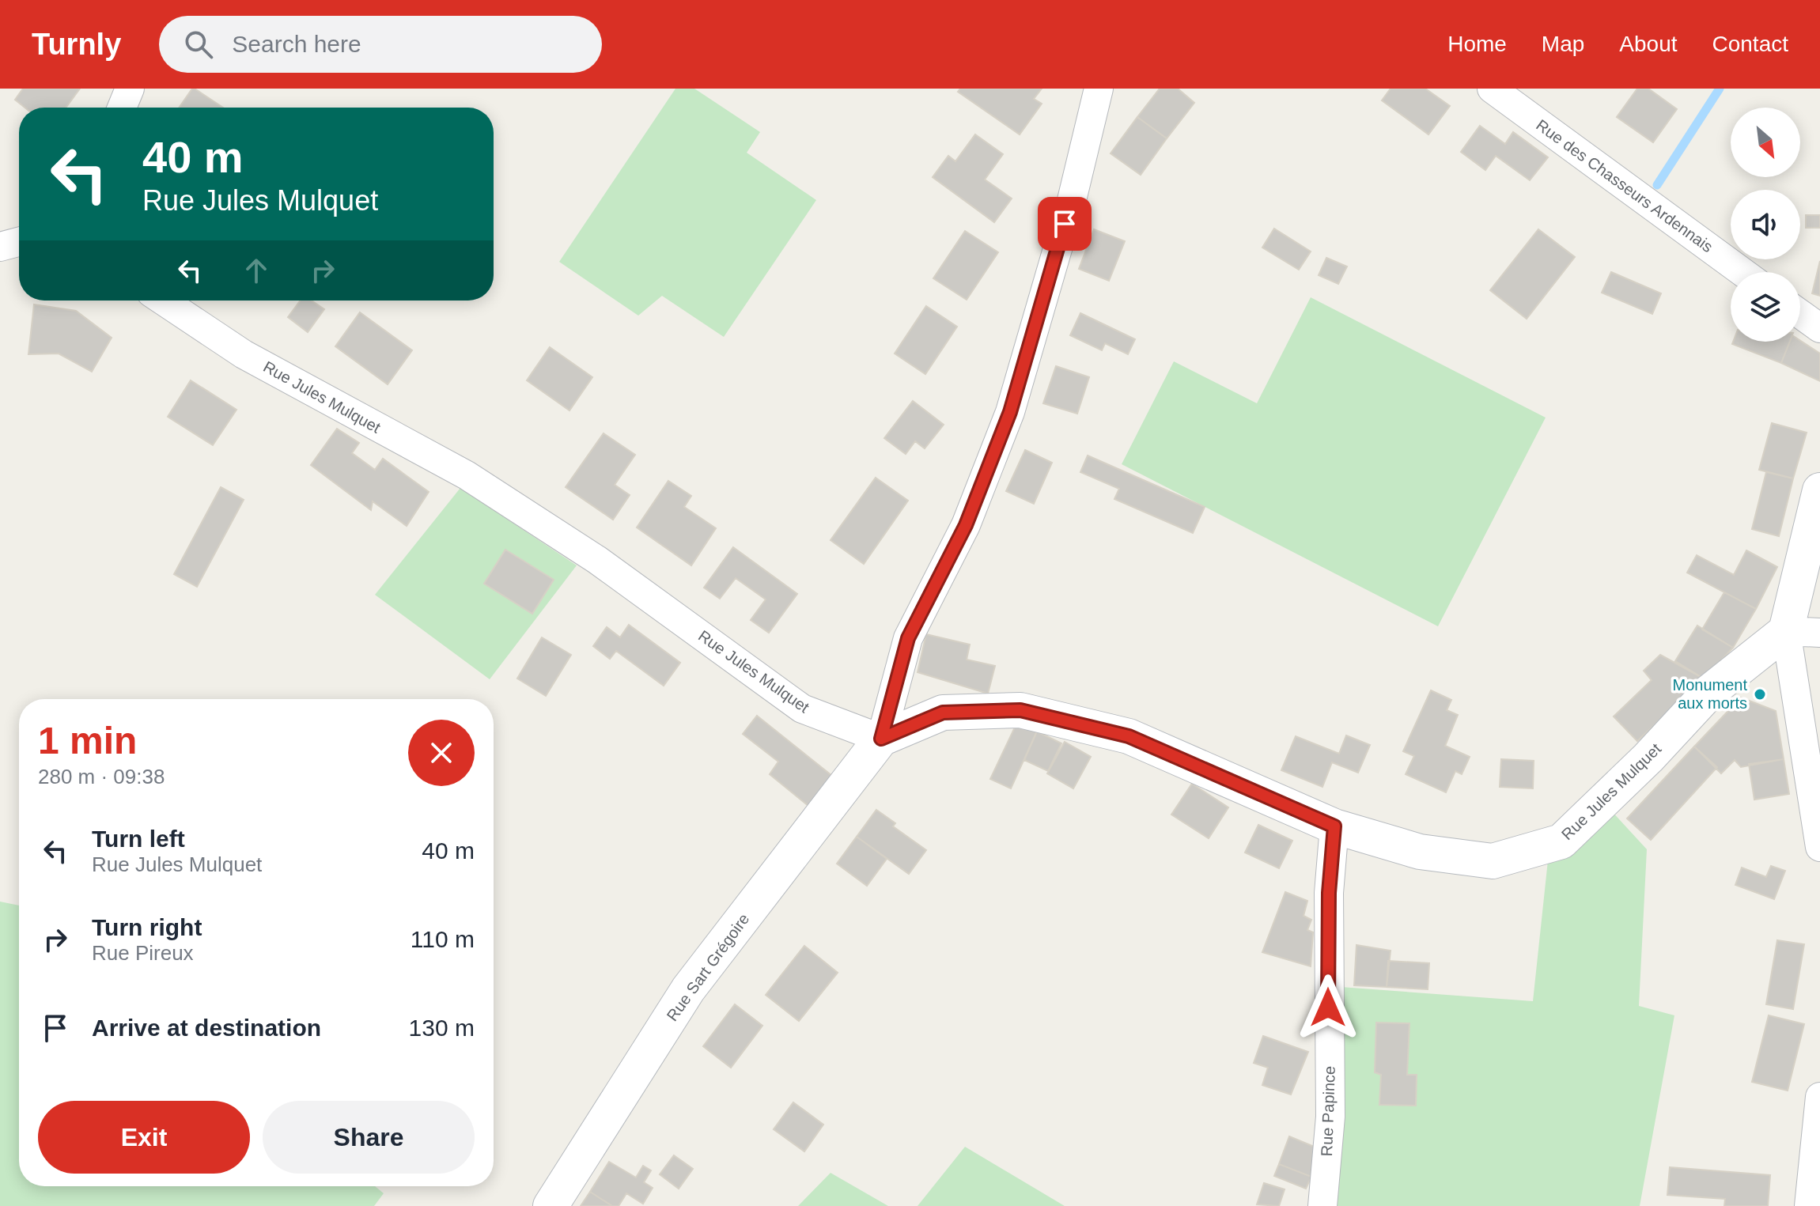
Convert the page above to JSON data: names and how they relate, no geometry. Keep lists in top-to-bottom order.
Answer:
{
  "streets": {
    "street": [
      "Rue des Chasseurs Ardennais",
      "Rue Jules Mulquet",
      "Rue Sart Grégoire",
      "Rue Papince"
    ]
  },
  "crossings": [
    ["Rue Jules Mulquet", "Rue Sart Grégoire"],
    ["Rue Jules Mulquet", "Rue Papince"]
  ],
  "places": ["Monument aux morts"],
  "north": "bottom right",
  "page": {
    "header": "Turnly",
    "search": "Search here",
    "nav": [
      "Home",
      "Map",
      "About",
      "Contact"
    ],
    "turn": ["40 m", "Rue Jules Mulquet"],
    "heading": ["1 min", "280 m · 09:38"],
    "list": [
      {
        "name": "Turn left",
        "note": "Rue Jules Mulquet",
        "value": "40 m"
      },
      {
        "name": "Turn right",
        "note": "Rue Pireux",
        "value": "110 m"
      },
      {
        "name": "Arrive at destination",
        "value": "130 m"
      }
    ],
    "buttons": ["Exit", "Share"]
  }
}
